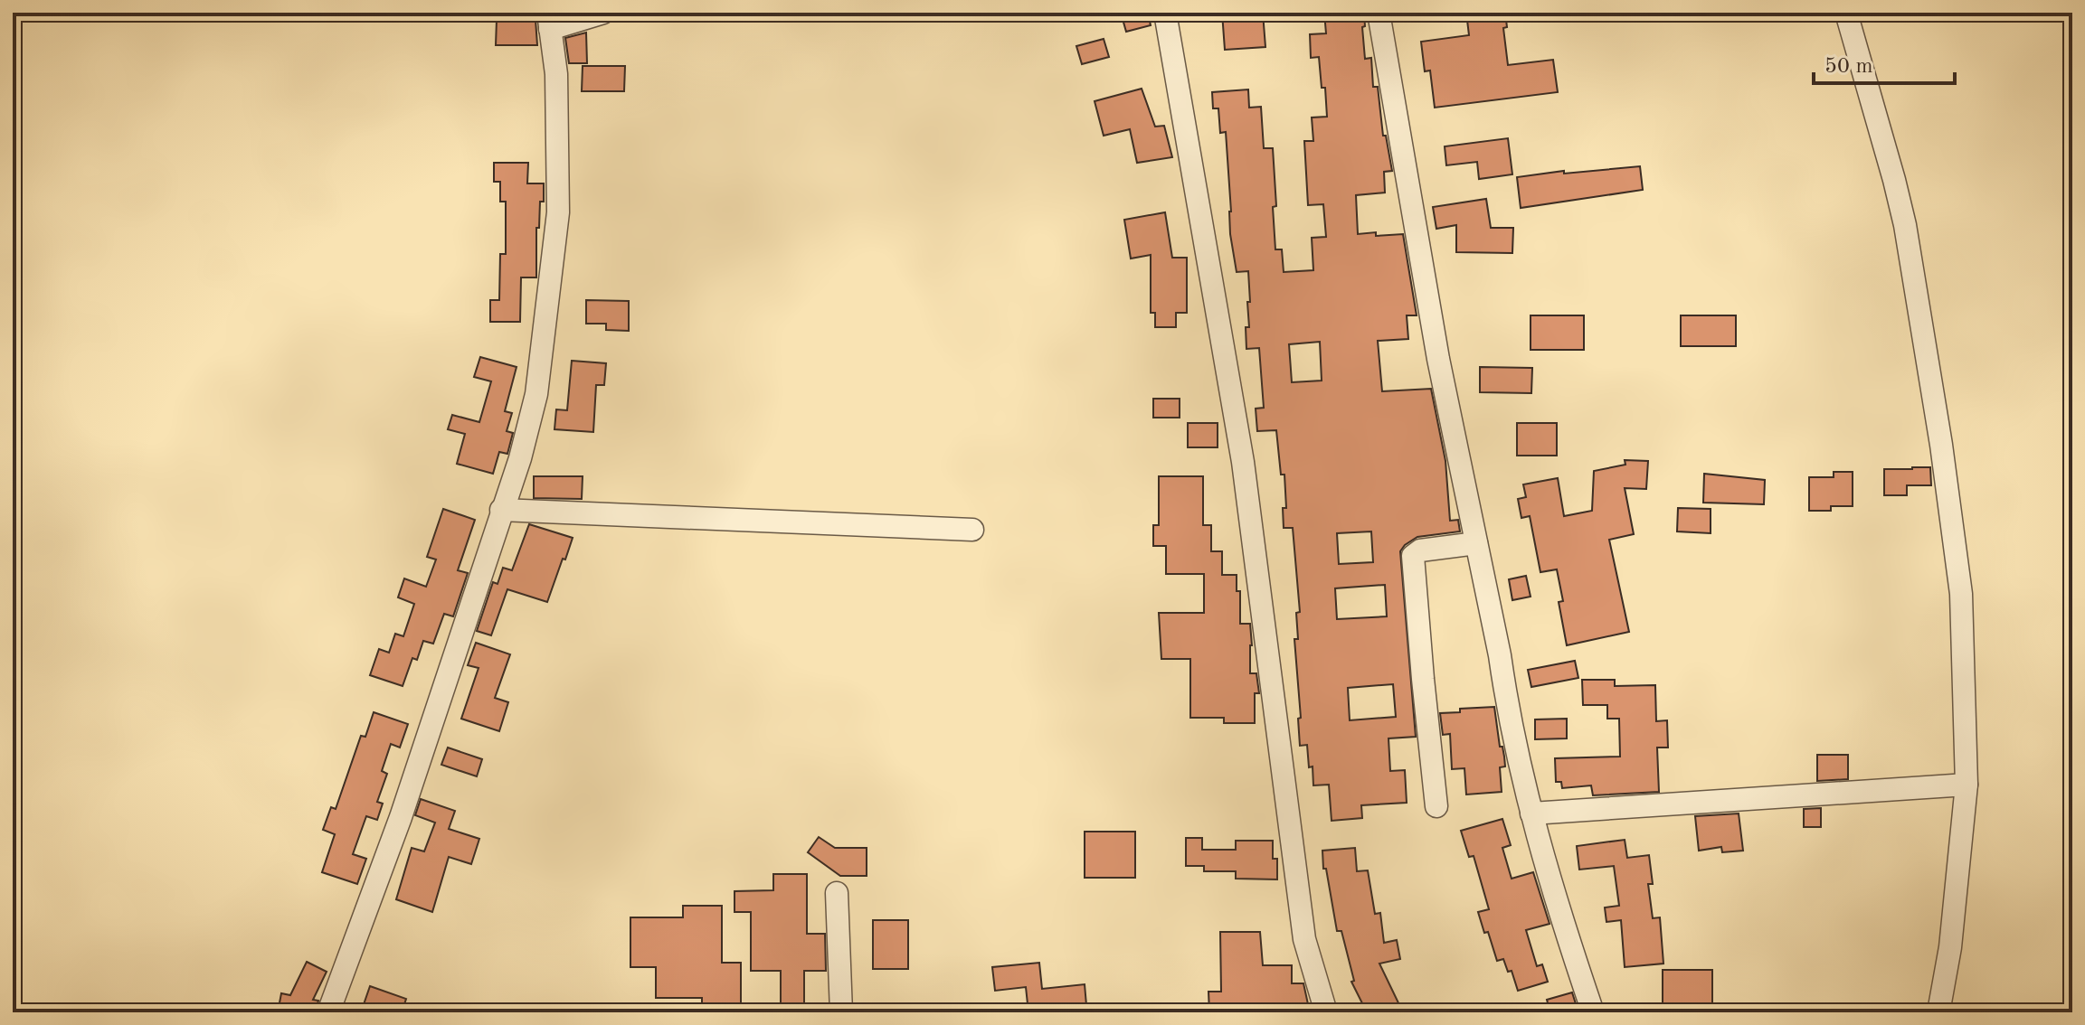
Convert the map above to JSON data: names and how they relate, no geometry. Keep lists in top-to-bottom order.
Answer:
{
  "scale_bar": "50 m"
}
